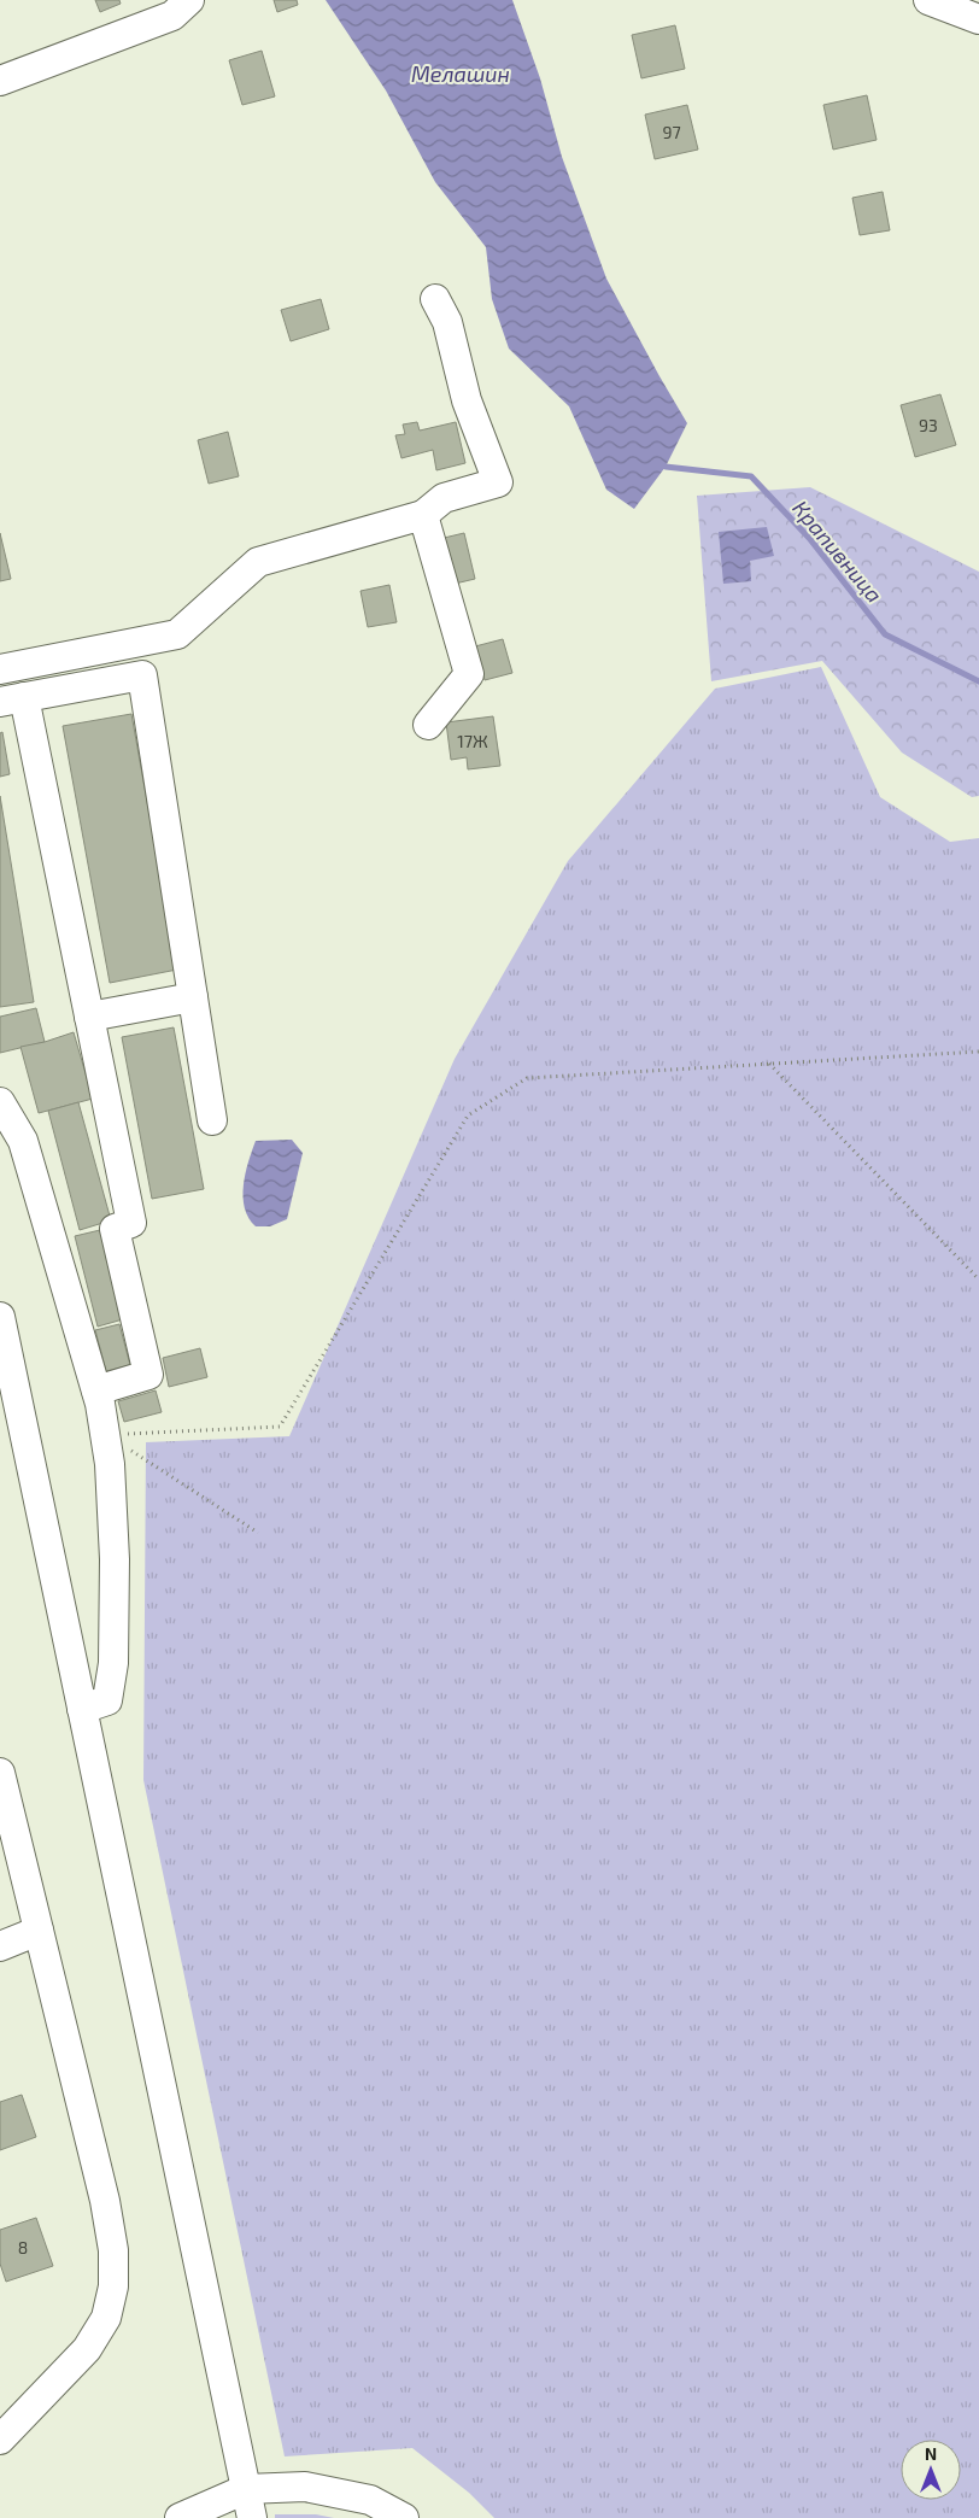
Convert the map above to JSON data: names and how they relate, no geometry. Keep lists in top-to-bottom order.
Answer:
{
  "water": ["Мелашин", "Крапивница"],
  "house_numbers": [
    "97",
    "93",
    "17Ж",
    "8"
  ],
  "north": "top"
}
